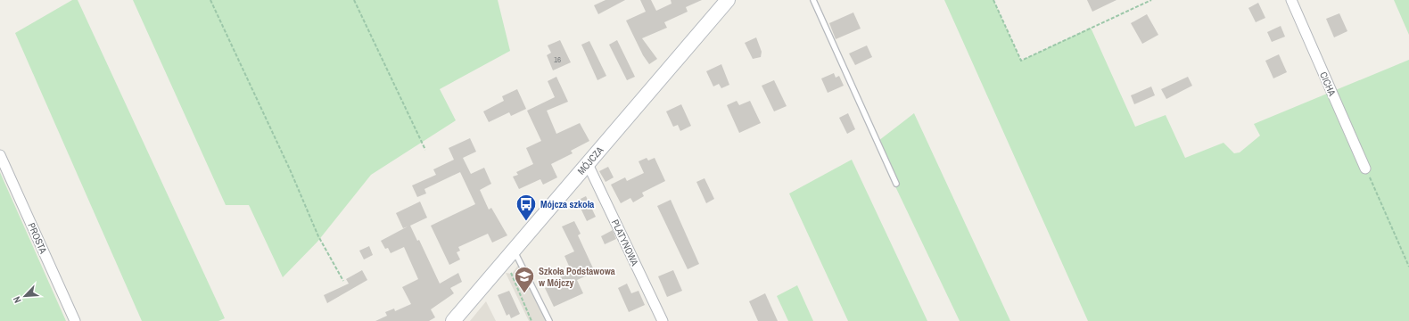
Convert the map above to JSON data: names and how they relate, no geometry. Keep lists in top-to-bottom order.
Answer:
{
  "streets": {
    "street": [
      "CICHA",
      "MÓJCZA",
      "PROSTA",
      "PLATYNOWA"
    ]
  },
  "crossings": [
    ["MÓJCZA", "PLATYNOWA"]
  ],
  "places": {
    "bus stop": ["Mójcza szkoła"],
    "school or university": ["Szkoła Podstawowa w Mójczy"]
  },
  "house_numbers": ["16"],
  "north": "bottom left"
}
